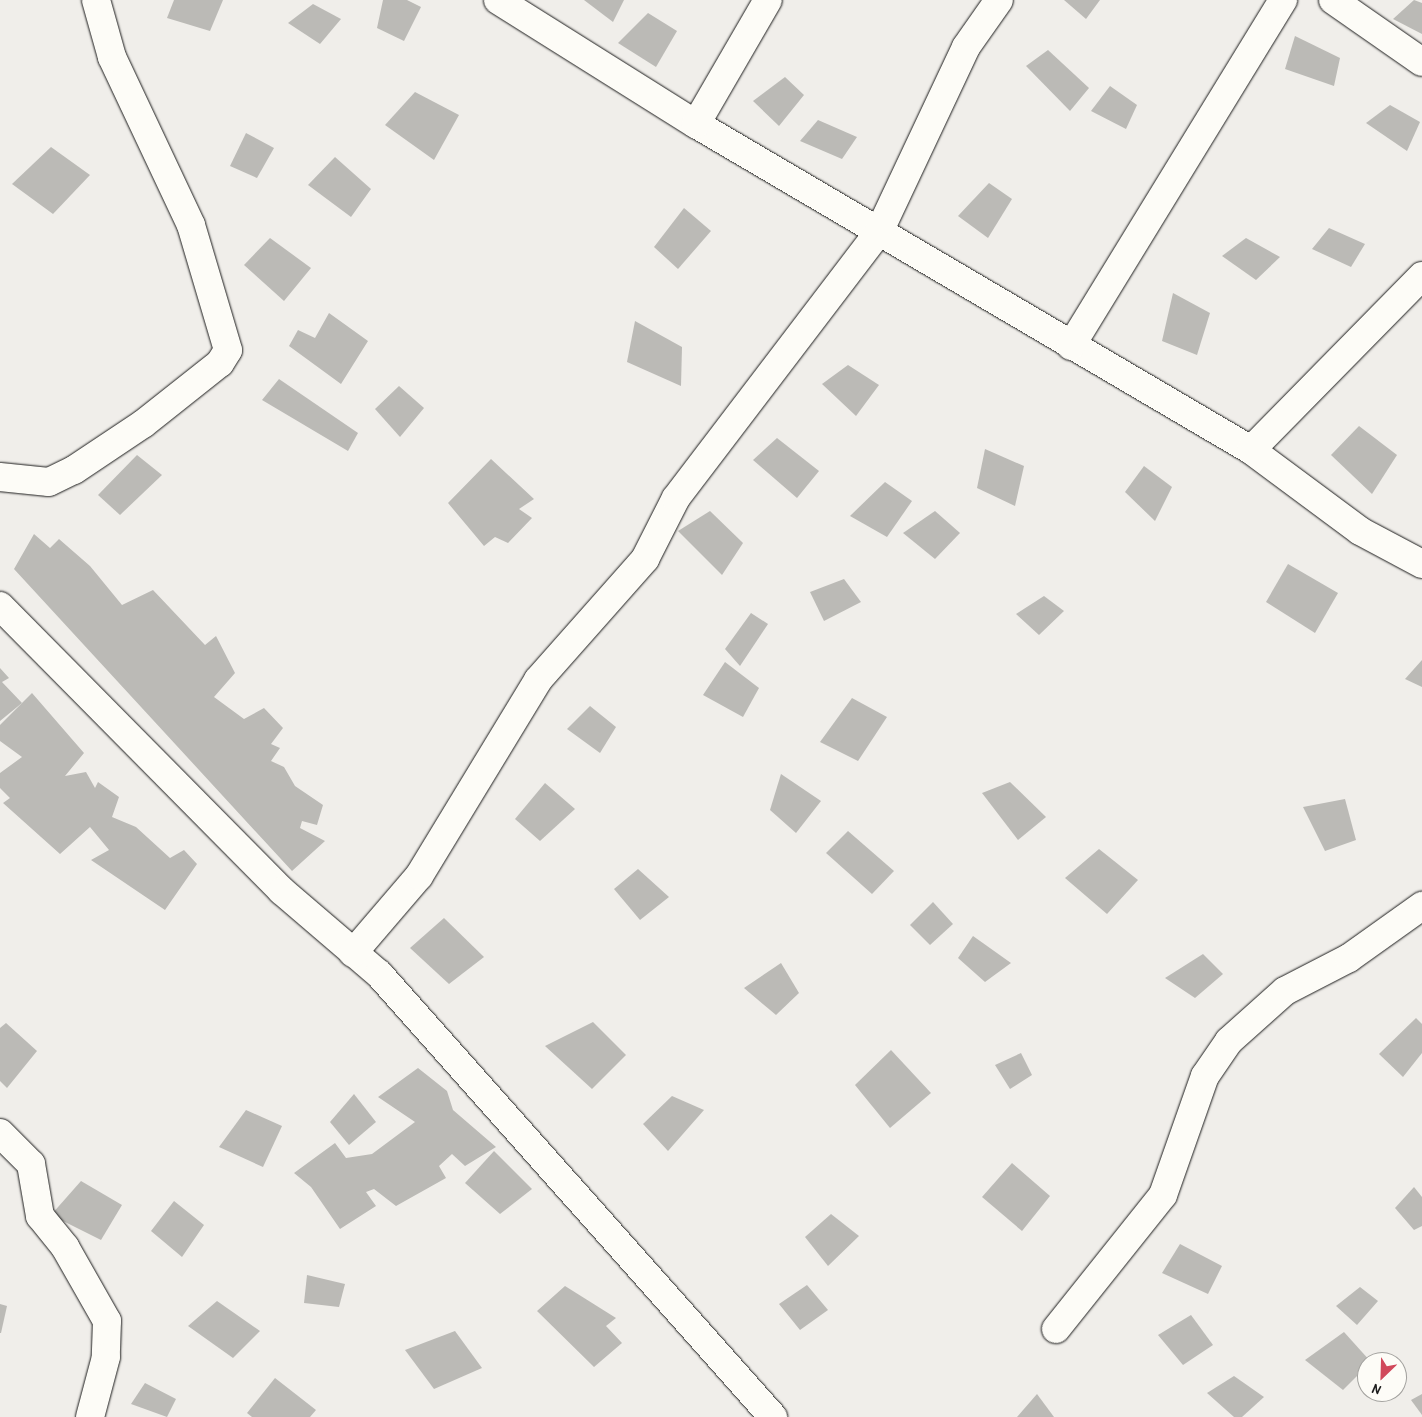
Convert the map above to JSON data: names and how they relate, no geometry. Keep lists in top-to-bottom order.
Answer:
{
  "north": "bottom left"
}
